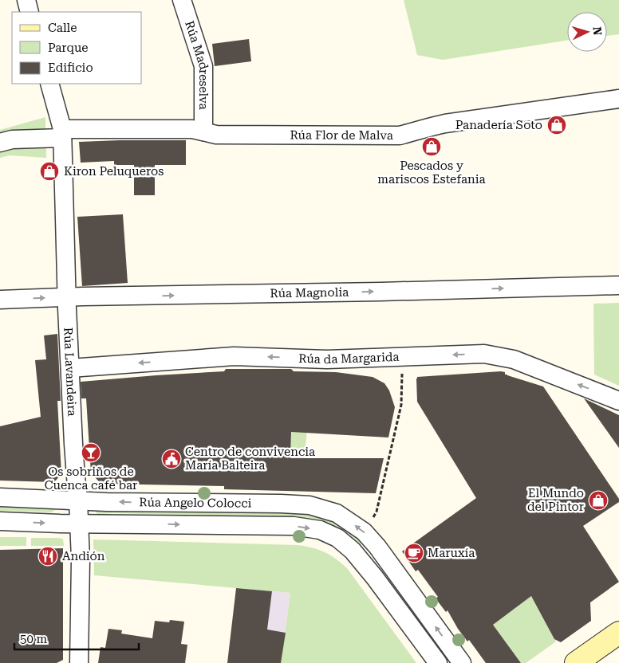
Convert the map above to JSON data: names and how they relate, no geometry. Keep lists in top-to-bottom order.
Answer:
{
  "streets": {
    "street": [
      "Rúa Madreselva",
      "Rúa Flor de Malva",
      "Rúa Magnolia",
      "Rúa da Margarida",
      "Rúa Lavandeira",
      "Rúa Angelo Colocci"
    ]
  },
  "crossings": [
    ["Rúa Madreselva", "Rúa Flor de Malva"],
    ["Rúa Flor de Malva", "Rúa Lavandeira"],
    ["Rúa Magnolia", "Rúa Lavandeira"],
    ["Rúa da Margarida", "Rúa Lavandeira"],
    ["Rúa Lavandeira", "Rúa Angelo Colocci"]
  ],
  "one_way": ["Rúa Magnolia", "Rúa da Margarida"],
  "places": {
    "shop": [
      "Panadería Soto",
      "Pescados y mariscos Estefania",
      "Kiron Peluqueros",
      "El Mundo del Pintor"
    ],
    "bar": ["Os sobriños de Cuenca café bar"],
    "public building": ["Centro de convivencia María Balteira"],
    "cafe": ["Maruxía"],
    "restaurant": ["Andión"]
  },
  "legend": ["Calle", "Parque", "Edificio"],
  "scale_bar": "50 m",
  "north": "right"
}
